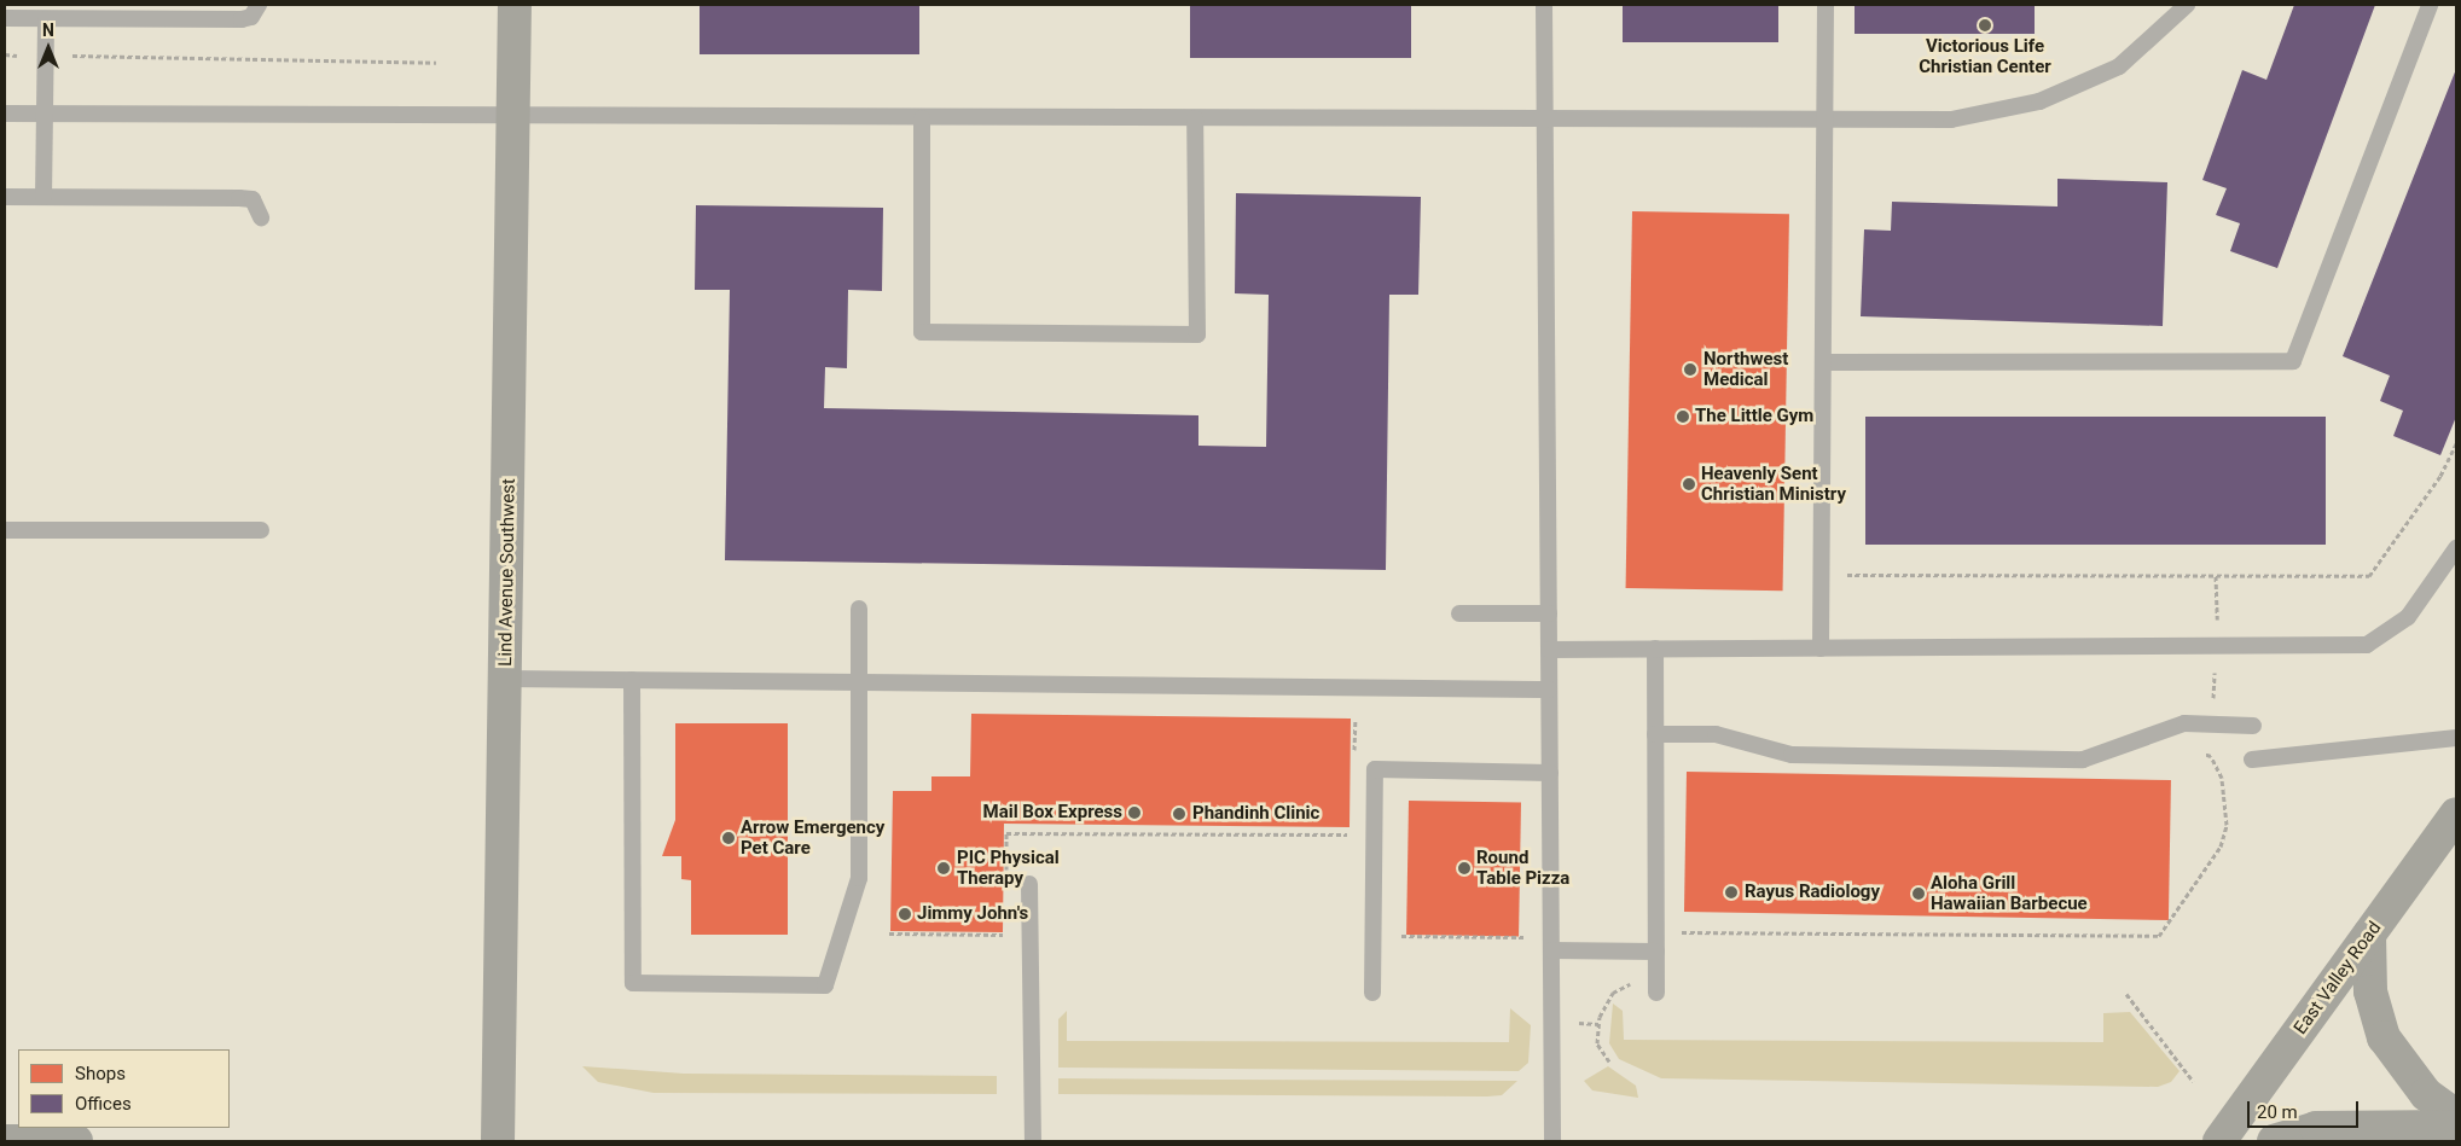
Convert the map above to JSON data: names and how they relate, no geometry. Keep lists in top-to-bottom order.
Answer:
{
  "streets": {
    "main road": ["Lind Avenue Southwest", "East Valley Road"]
  },
  "places": [
    "Victorious Life Christian Center",
    "Northwest Medical",
    "The Little Gym",
    "Heavenly Sent Christian Ministry",
    "Mail Box Express",
    "Phandinh Clinic",
    "Arrow Emergency Pet Care",
    "PIC Physical Therapy",
    "Round Table Pizza",
    "Rayus Radiology",
    "Aloha Grill Hawaiian Barbecue",
    "Jimmy John's"
  ],
  "legend": ["Shops", "Offices"],
  "scale_bar": "20 m",
  "north": "top"
}
